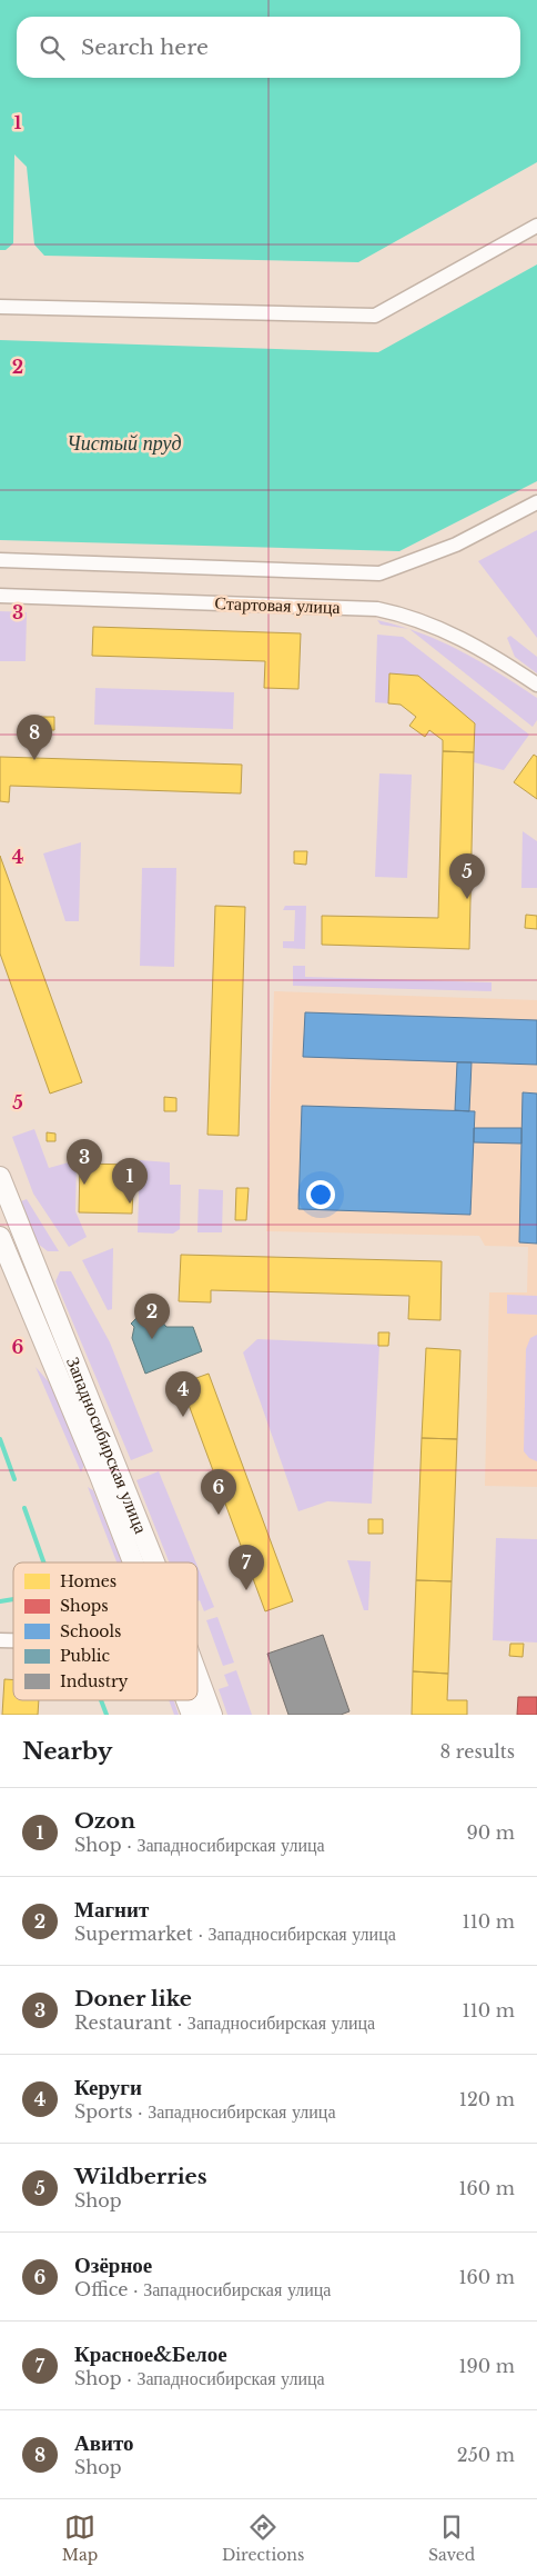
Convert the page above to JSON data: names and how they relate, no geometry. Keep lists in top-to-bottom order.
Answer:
{
  "streets": {
    "main road": ["Западносибирская улица"],
    "street": ["Стартовая улица"]
  },
  "water": ["Чистый пруд"],
  "legend": [
    "Homes",
    "Shops",
    "Schools",
    "Public",
    "Industry"
  ],
  "page": {
    "search": "Search here",
    "pins": [
      "8",
      "5",
      "3",
      "1",
      "2",
      "4",
      "6",
      "7"
    ],
    "heading": ["Nearby", "8 results"],
    "list": [
      {
        "mark": "1",
        "name": "Ozon",
        "note": "Shop · Западносибирская улица",
        "value": "90 m"
      },
      {
        "mark": "2",
        "name": "Магнит",
        "note": "Supermarket · Западносибирская улица",
        "value": "110 m"
      },
      {
        "mark": "3",
        "name": "Doner like",
        "note": "Restaurant · Западносибирская улица",
        "value": "110 m"
      },
      {
        "mark": "4",
        "name": "Керуги",
        "note": "Sports · Западносибирская улица",
        "value": "120 m"
      },
      {
        "mark": "5",
        "name": "Wildberries",
        "note": "Shop",
        "value": "160 m"
      },
      {
        "mark": "6",
        "name": "Озёрное",
        "note": "Office · Западносибирская улица",
        "value": "160 m"
      },
      {
        "mark": "7",
        "name": "Красное&Белое",
        "note": "Shop · Западносибирская улица",
        "value": "190 m"
      },
      {
        "mark": "8",
        "name": "Авито",
        "note": "Shop",
        "value": "250 m"
      }
    ],
    "nav": ["Map", "Directions", "Saved"]
  },
  "grid": {
    "rows": [
      "1",
      "2",
      "3",
      "4",
      "5",
      "6"
    ]
  }
}
